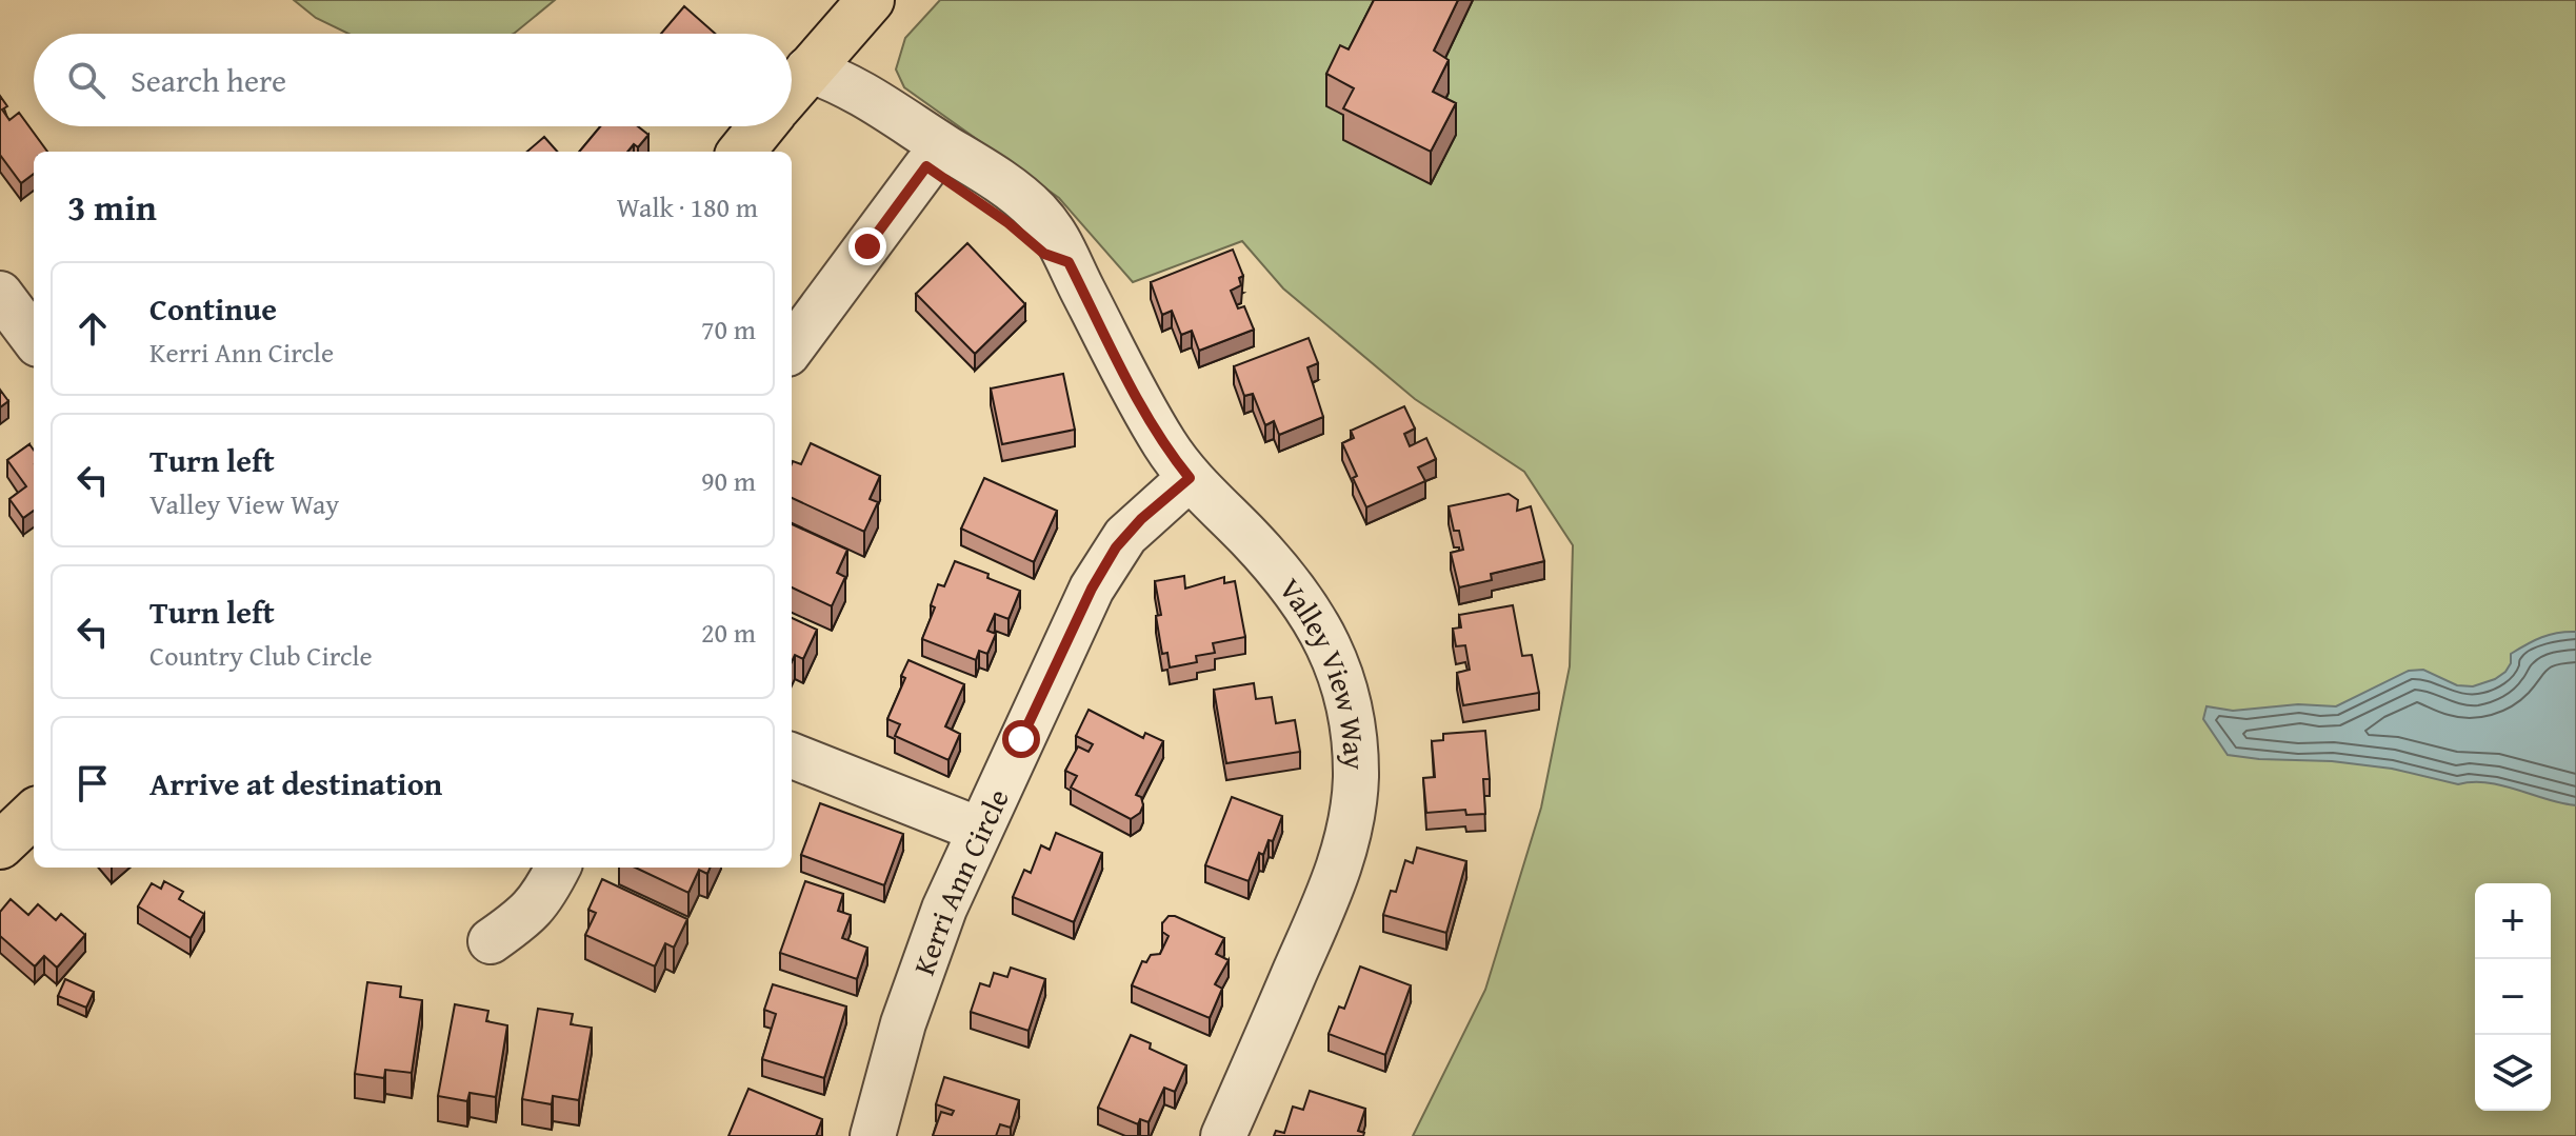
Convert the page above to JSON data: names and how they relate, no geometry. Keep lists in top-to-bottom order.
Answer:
{
  "streets": {
    "street": ["Valley View Way", "Kerri Ann Circle"]
  },
  "crossings": [
    ["Valley View Way", "Kerri Ann Circle"]
  ],
  "page": {
    "search": "Search here",
    "heading": ["3 min", "Walk · 180 m"],
    "list": [
      ["Continue", "Kerri Ann Circle", "70 m"],
      ["Turn left", "Valley View Way", "90 m"],
      ["Turn left", "Country Club Circle", "20 m"],
      "Arrive at destination"
    ],
    "map_buttons": ["+", "−"]
  }
}
